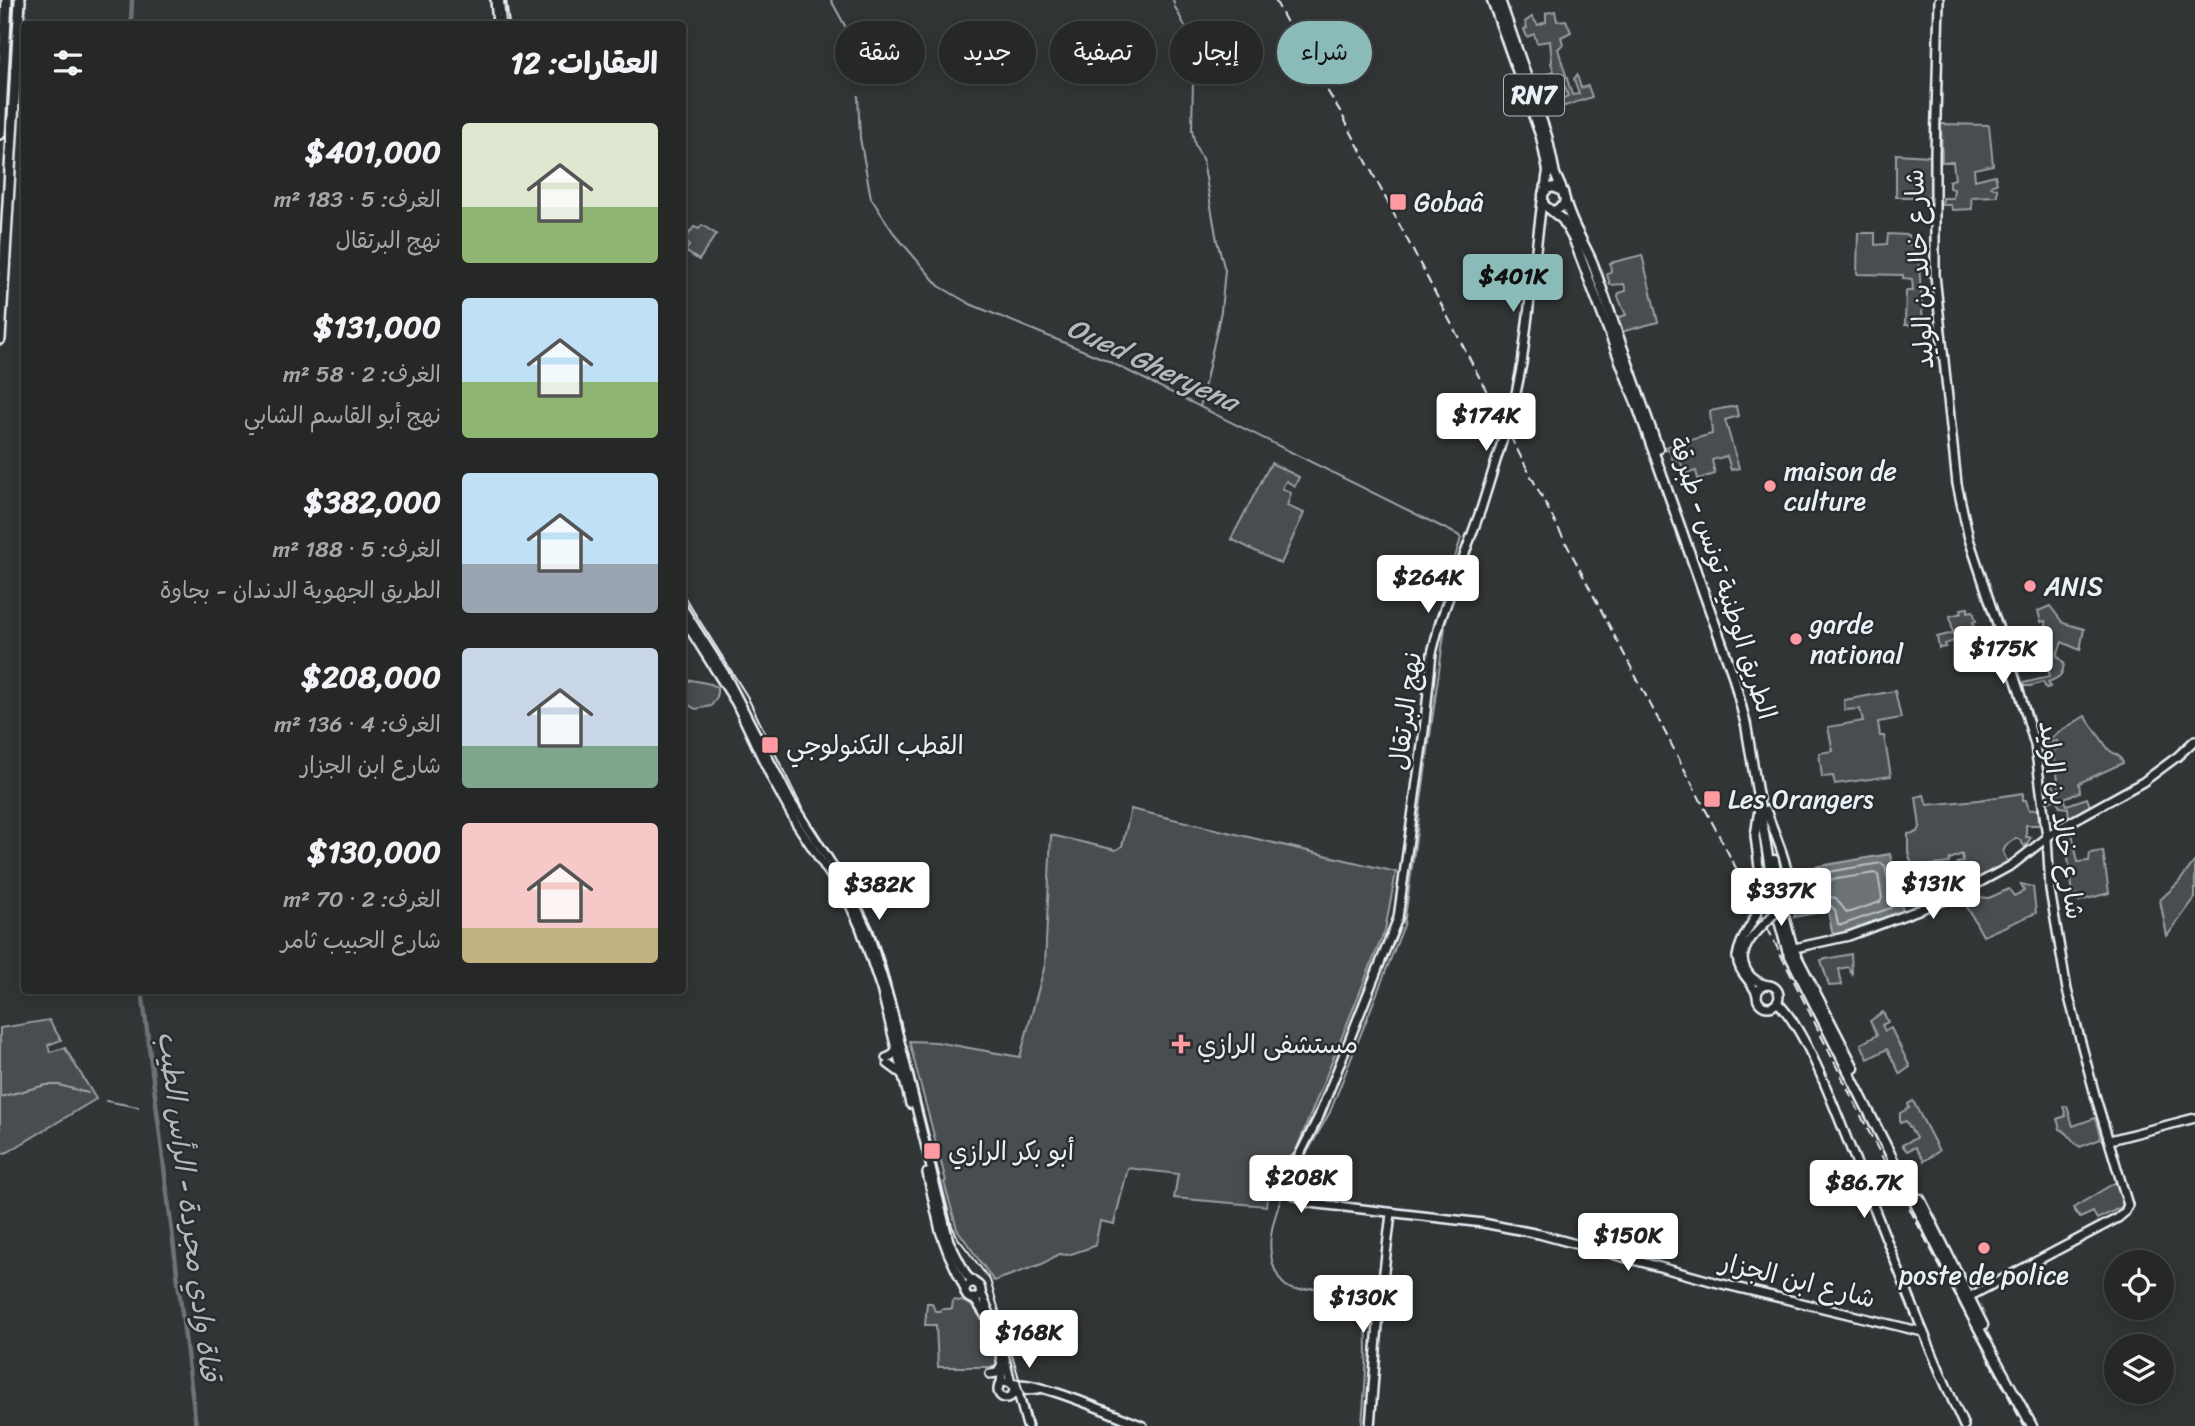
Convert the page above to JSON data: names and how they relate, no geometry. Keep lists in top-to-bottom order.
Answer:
{
  "streets": {
    "main road": ["RN7", "الطريق الوطنية تونس - طبرقة"],
    "street": ["شارع خالد بن الوليد", "نهج البرتقال", "شارع ابن الجزار"]
  },
  "crossings": [
    ["RN7", "الطريق الوطنية تونس - طبرقة"],
    ["RN7", "نهج البرتقال"],
    ["شارع خالد بن الوليد", "الطريق الوطنية تونس - طبرقة"],
    ["الطريق الوطنية تونس - طبرقة", "نهج البرتقال"],
    ["نهج البرتقال", "شارع ابن الجزار"]
  ],
  "water": ["Oued Gheryena", "قناة وادي مجردة - الرأس الطيب"],
  "places": {
    "transit": [
      "Gobaâ",
      "القطب التكنولوجي",
      "Les Orangers",
      "أبو بكر الرازي"
    ],
    "other": [
      "maison de culture",
      "ANIS",
      "garde national",
      "poste de police"
    ],
    "health": ["مستشفى الرازي"]
  },
  "page": {
    "chip": [
      "شراء",
      "إيجار",
      "تصفية",
      "جديد",
      "شقة"
    ],
    "heading": "العقارات: 12",
    "list": [
      {
        "name": "$401,000",
        "note": "الغرف: 5 · 183 m² · نهج البرتقال"
      },
      {
        "name": "$131,000",
        "note": "الغرف: 2 · 58 m² · نهج أبو القاسم الشابي"
      },
      {
        "name": "$382,000",
        "note": "الغرف: 5 · 188 m² · الطريق الجهوية الدندان - بجاوة"
      },
      {
        "name": "$208,000",
        "note": "الغرف: 4 · 136 m² · شارع ابن الجزار"
      },
      {
        "name": "$130,000",
        "note": "الغرف: 2 · 70 m² · شارع الحبيب ثامر"
      }
    ],
    "price": [
      "$401K",
      "$174K",
      "$264K",
      "$175K",
      "$131K",
      "$382K",
      "$337K",
      "$208K",
      "$86.7K",
      "$150K",
      "$130K",
      "$168K"
    ]
  }
}
